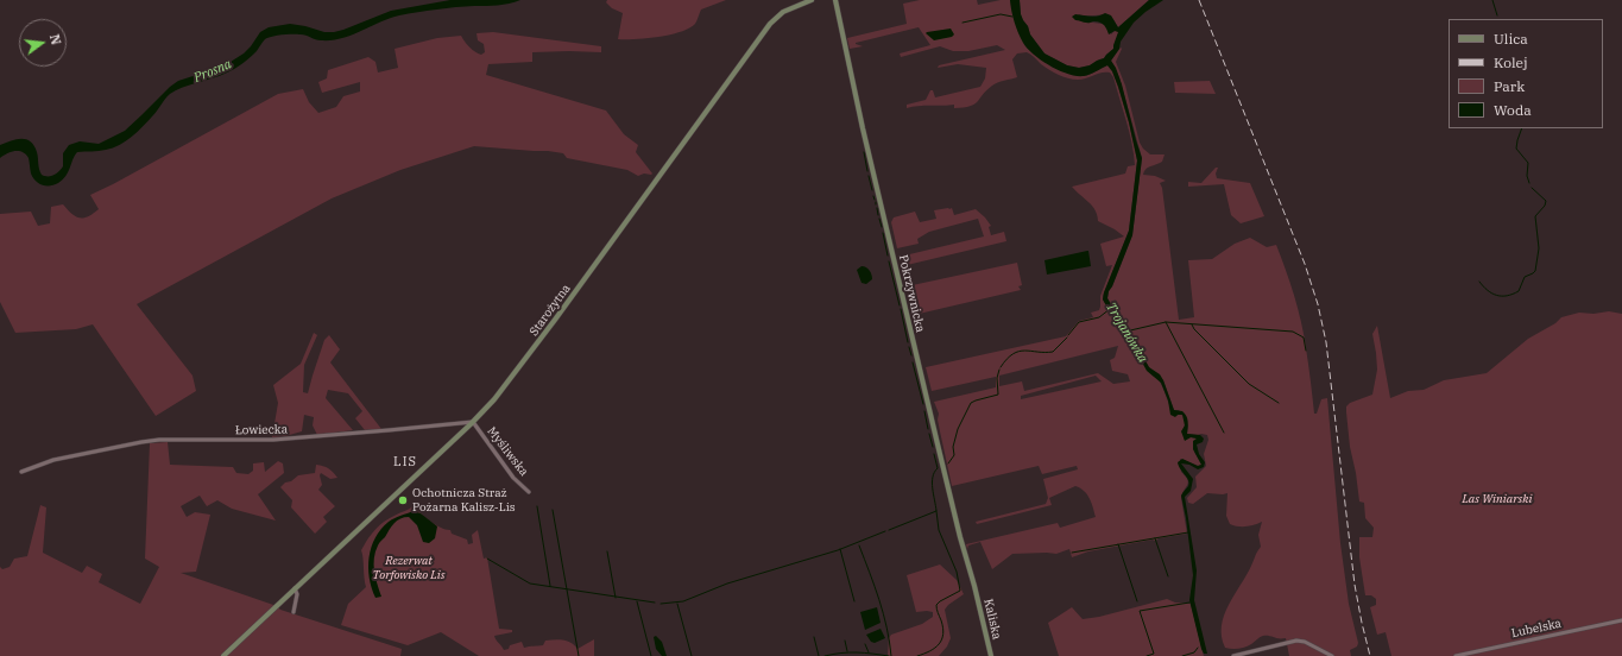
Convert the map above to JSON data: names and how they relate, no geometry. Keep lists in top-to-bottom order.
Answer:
{
  "streets": {
    "street": [
      "Pokrzywnicka",
      "Starożytna",
      "Łowiecka",
      "Myśliwska",
      "Kaliska",
      "Lubelska"
    ]
  },
  "crossings": [
    ["Pokrzywnicka", "Kaliska"],
    ["Starożytna", "Łowiecka"],
    ["Starożytna", "Myśliwska"],
    ["Łowiecka", "Myśliwska"]
  ],
  "districts": ["LIS"],
  "water": ["Prosna", "Trojanówka"],
  "parks": ["Las Winiarski", "Rezerwat Torfowisko Lis"],
  "places": ["Ochotnicza Straż Pożarna Kalisz-Lis"],
  "legend": [
    "Ulica",
    "Kolej",
    "Park",
    "Woda"
  ],
  "north": "right"
}
